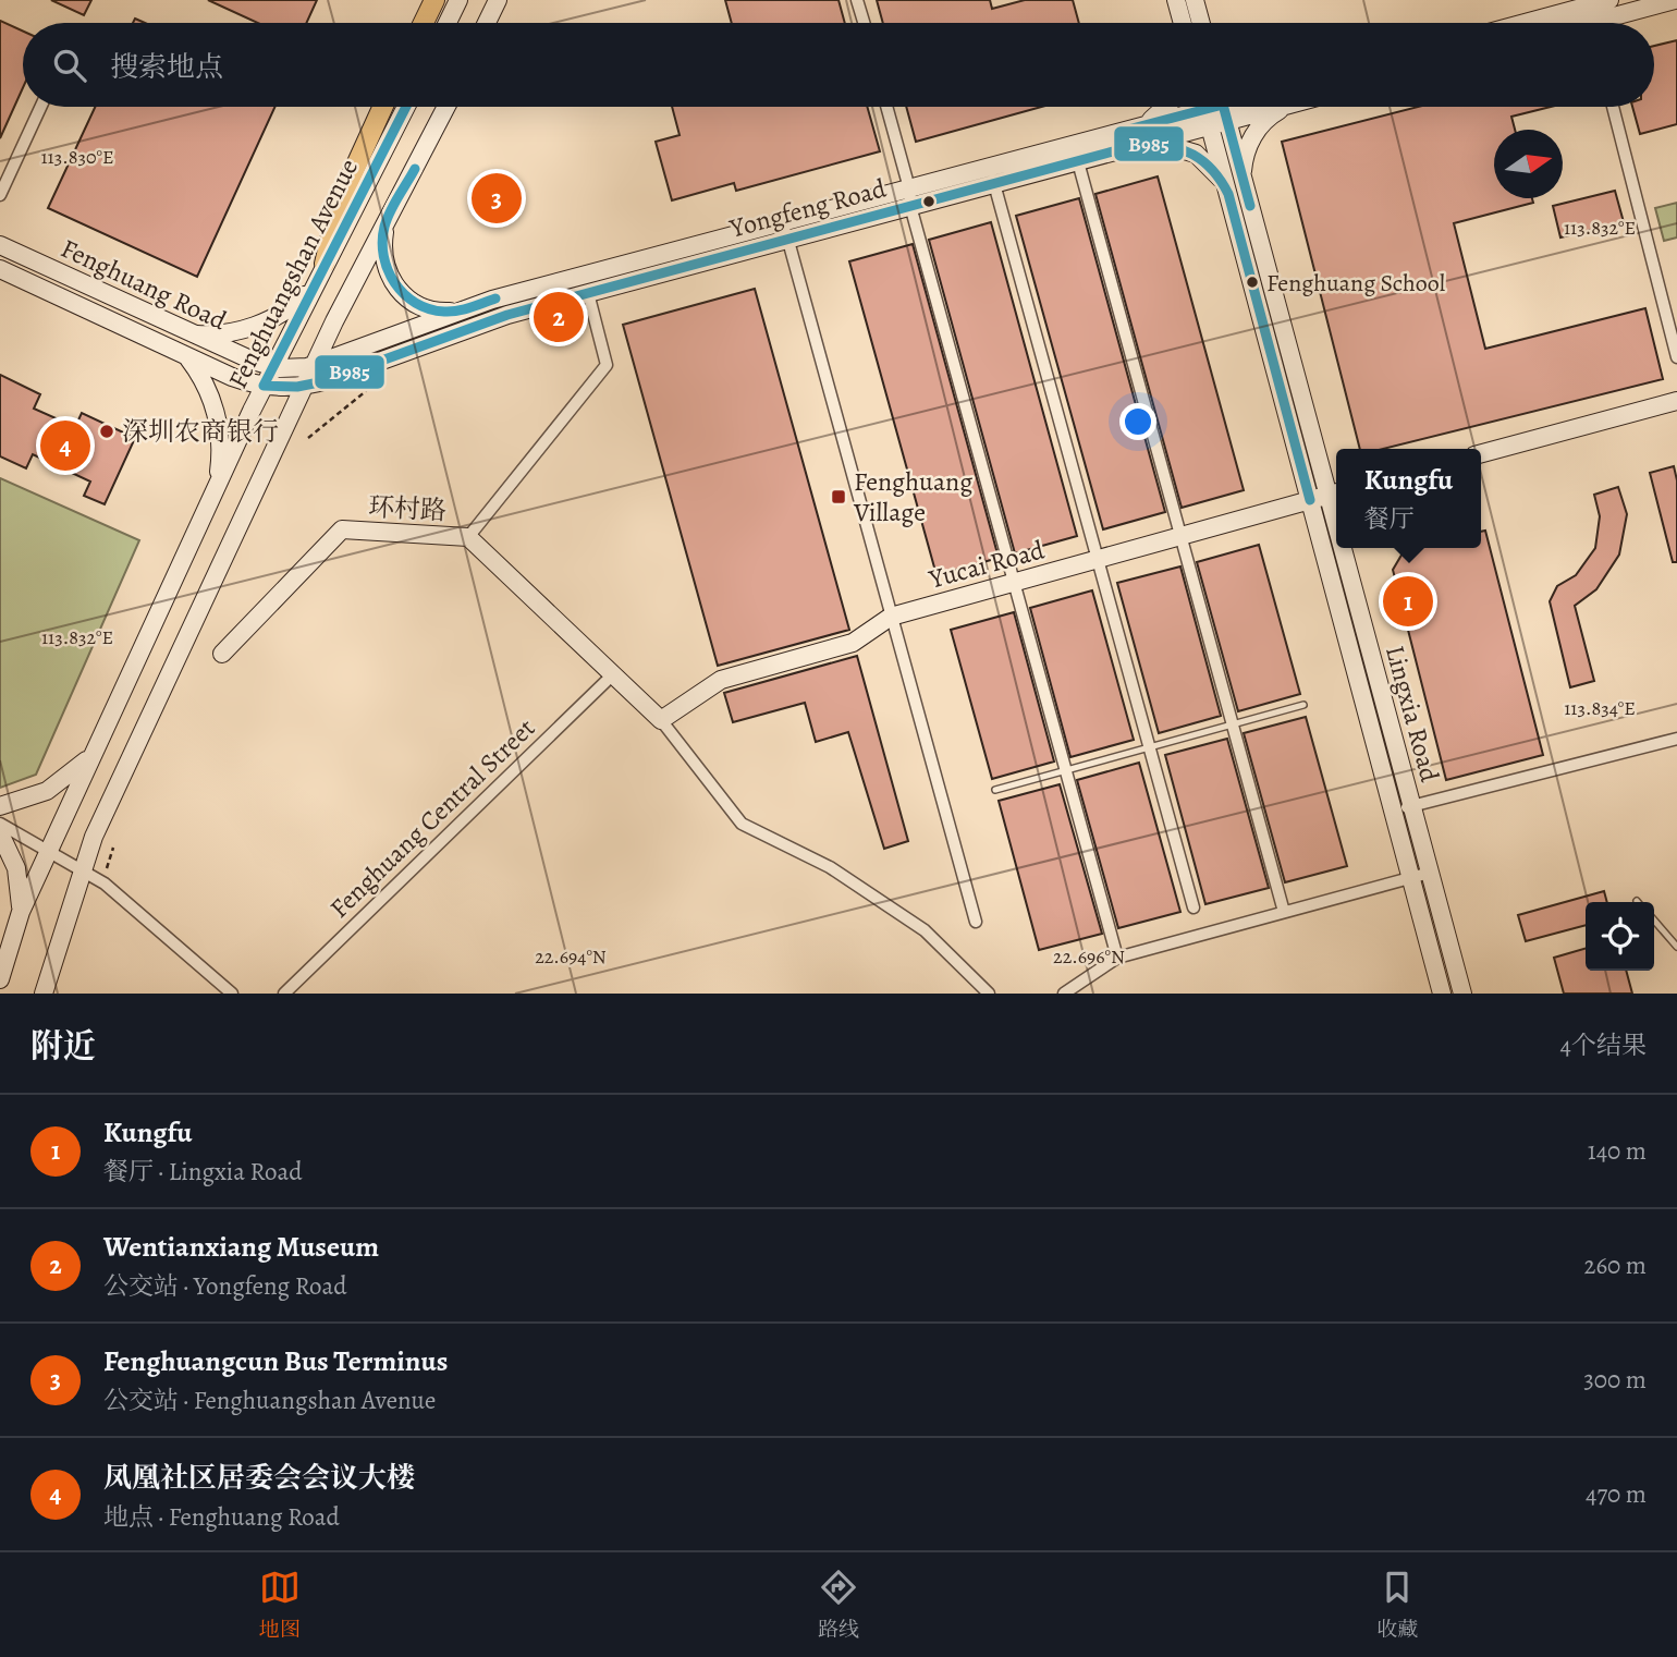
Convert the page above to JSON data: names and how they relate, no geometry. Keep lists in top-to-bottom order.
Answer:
{
  "streets": {
    "street": [
      "Yongfeng Road",
      "Fenghuangshan Avenue",
      "Fenghuang Road",
      "环村路",
      "Yucai Road",
      "Lingxia Road",
      "Fenghuang Central Street"
    ]
  },
  "crossings": [
    ["Yongfeng Road", "Fenghuang Road"],
    ["Yongfeng Road", "Lingxia Road"],
    ["Fenghuangshan Avenue", "Fenghuang Road"],
    ["环村路", "Yucai Road"],
    ["环村路", "Fenghuang Central Street"],
    ["Yucai Road", "Lingxia Road"]
  ],
  "places": {
    "other": ["Fenghuang School", "深圳农商银行"],
    "transit": ["Fenghuang Village"]
  },
  "lines": ["transit line B985"],
  "north": "right",
  "page": {
    "search": "搜索地点",
    "pins": [
      "3",
      "2",
      "4",
      "1"
    ],
    "popup": ["Kungfu", "餐厅"],
    "heading": ["附近", "4个结果"],
    "list": [
      {
        "mark": "1",
        "name": "Kungfu",
        "note": "餐厅 · Lingxia Road",
        "value": "140 m"
      },
      {
        "mark": "2",
        "name": "Wentianxiang Museum",
        "note": "公交站 · Yongfeng Road",
        "value": "260 m"
      },
      {
        "mark": "3",
        "name": "Fenghuangcun Bus Terminus",
        "note": "公交站 · Fenghuangshan Avenue",
        "value": "300 m"
      },
      {
        "mark": "4",
        "name": "凤凰社区居委会会议大楼",
        "note": "地点 · Fenghuang Road",
        "value": "470 m"
      }
    ],
    "nav": ["地图", "路线", "收藏"]
  },
  "coordinates": [
    "113.830°E",
    "113.832°E",
    "113.834°E",
    "22.694°N",
    "22.696°N"
  ]
}
